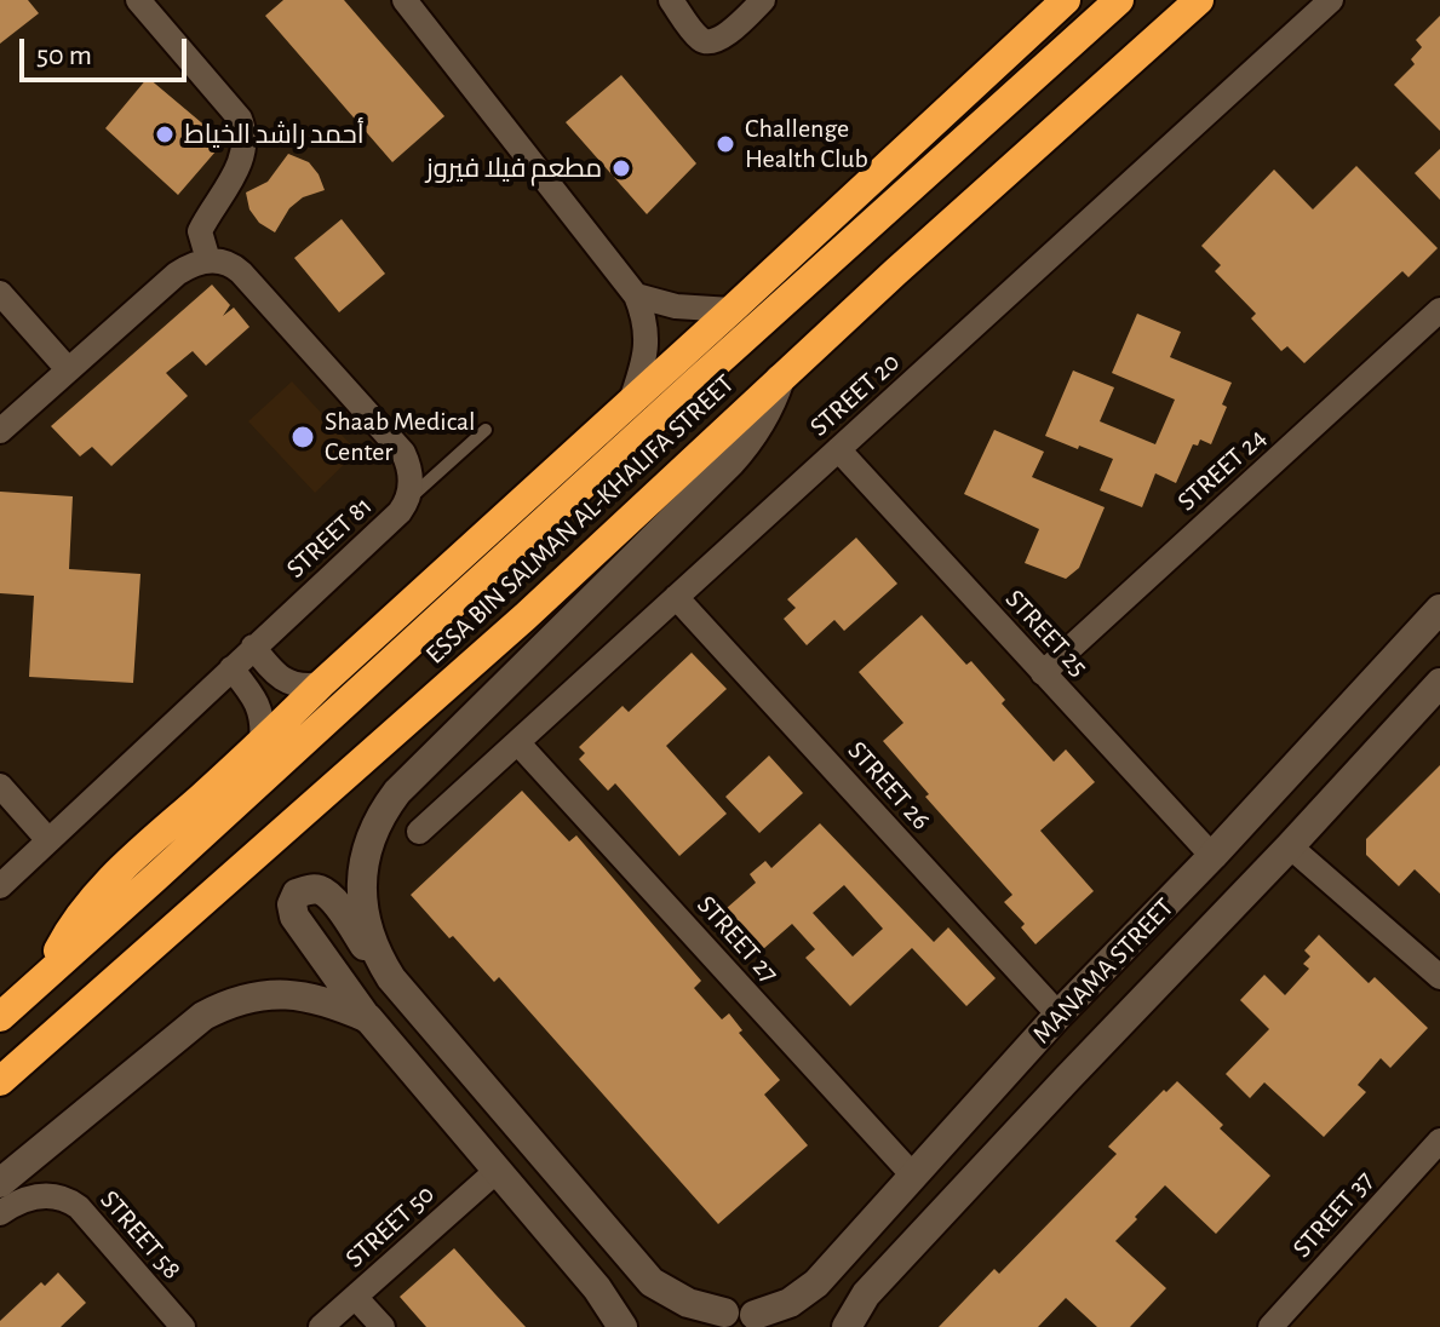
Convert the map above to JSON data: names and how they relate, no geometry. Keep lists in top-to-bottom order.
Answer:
{
  "streets": {
    "highway": ["ESSA BIN SALMAN AL-KHALIFA STREET"],
    "street": [
      "STREET 20",
      "STREET 24",
      "STREET 81",
      "STREET 25",
      "STREET 26",
      "STREET 27",
      "MANAMA STREET",
      "STREET 37",
      "STREET 50",
      "STREET 58"
    ]
  },
  "crossings": [
    ["STREET 20", "STREET 25"],
    ["STREET 20", "STREET 26"],
    ["STREET 20", "STREET 27"],
    ["STREET 24", "STREET 25"],
    ["STREET 25", "MANAMA STREET"],
    ["STREET 26", "MANAMA STREET"],
    ["STREET 27", "MANAMA STREET"]
  ],
  "places": [
    "أحمد راشد الخياط",
    "Challenge Health Club",
    "مطعم فيلا فيروز",
    "Shaab Medical Center"
  ],
  "scale_bar": "50 m"
}
